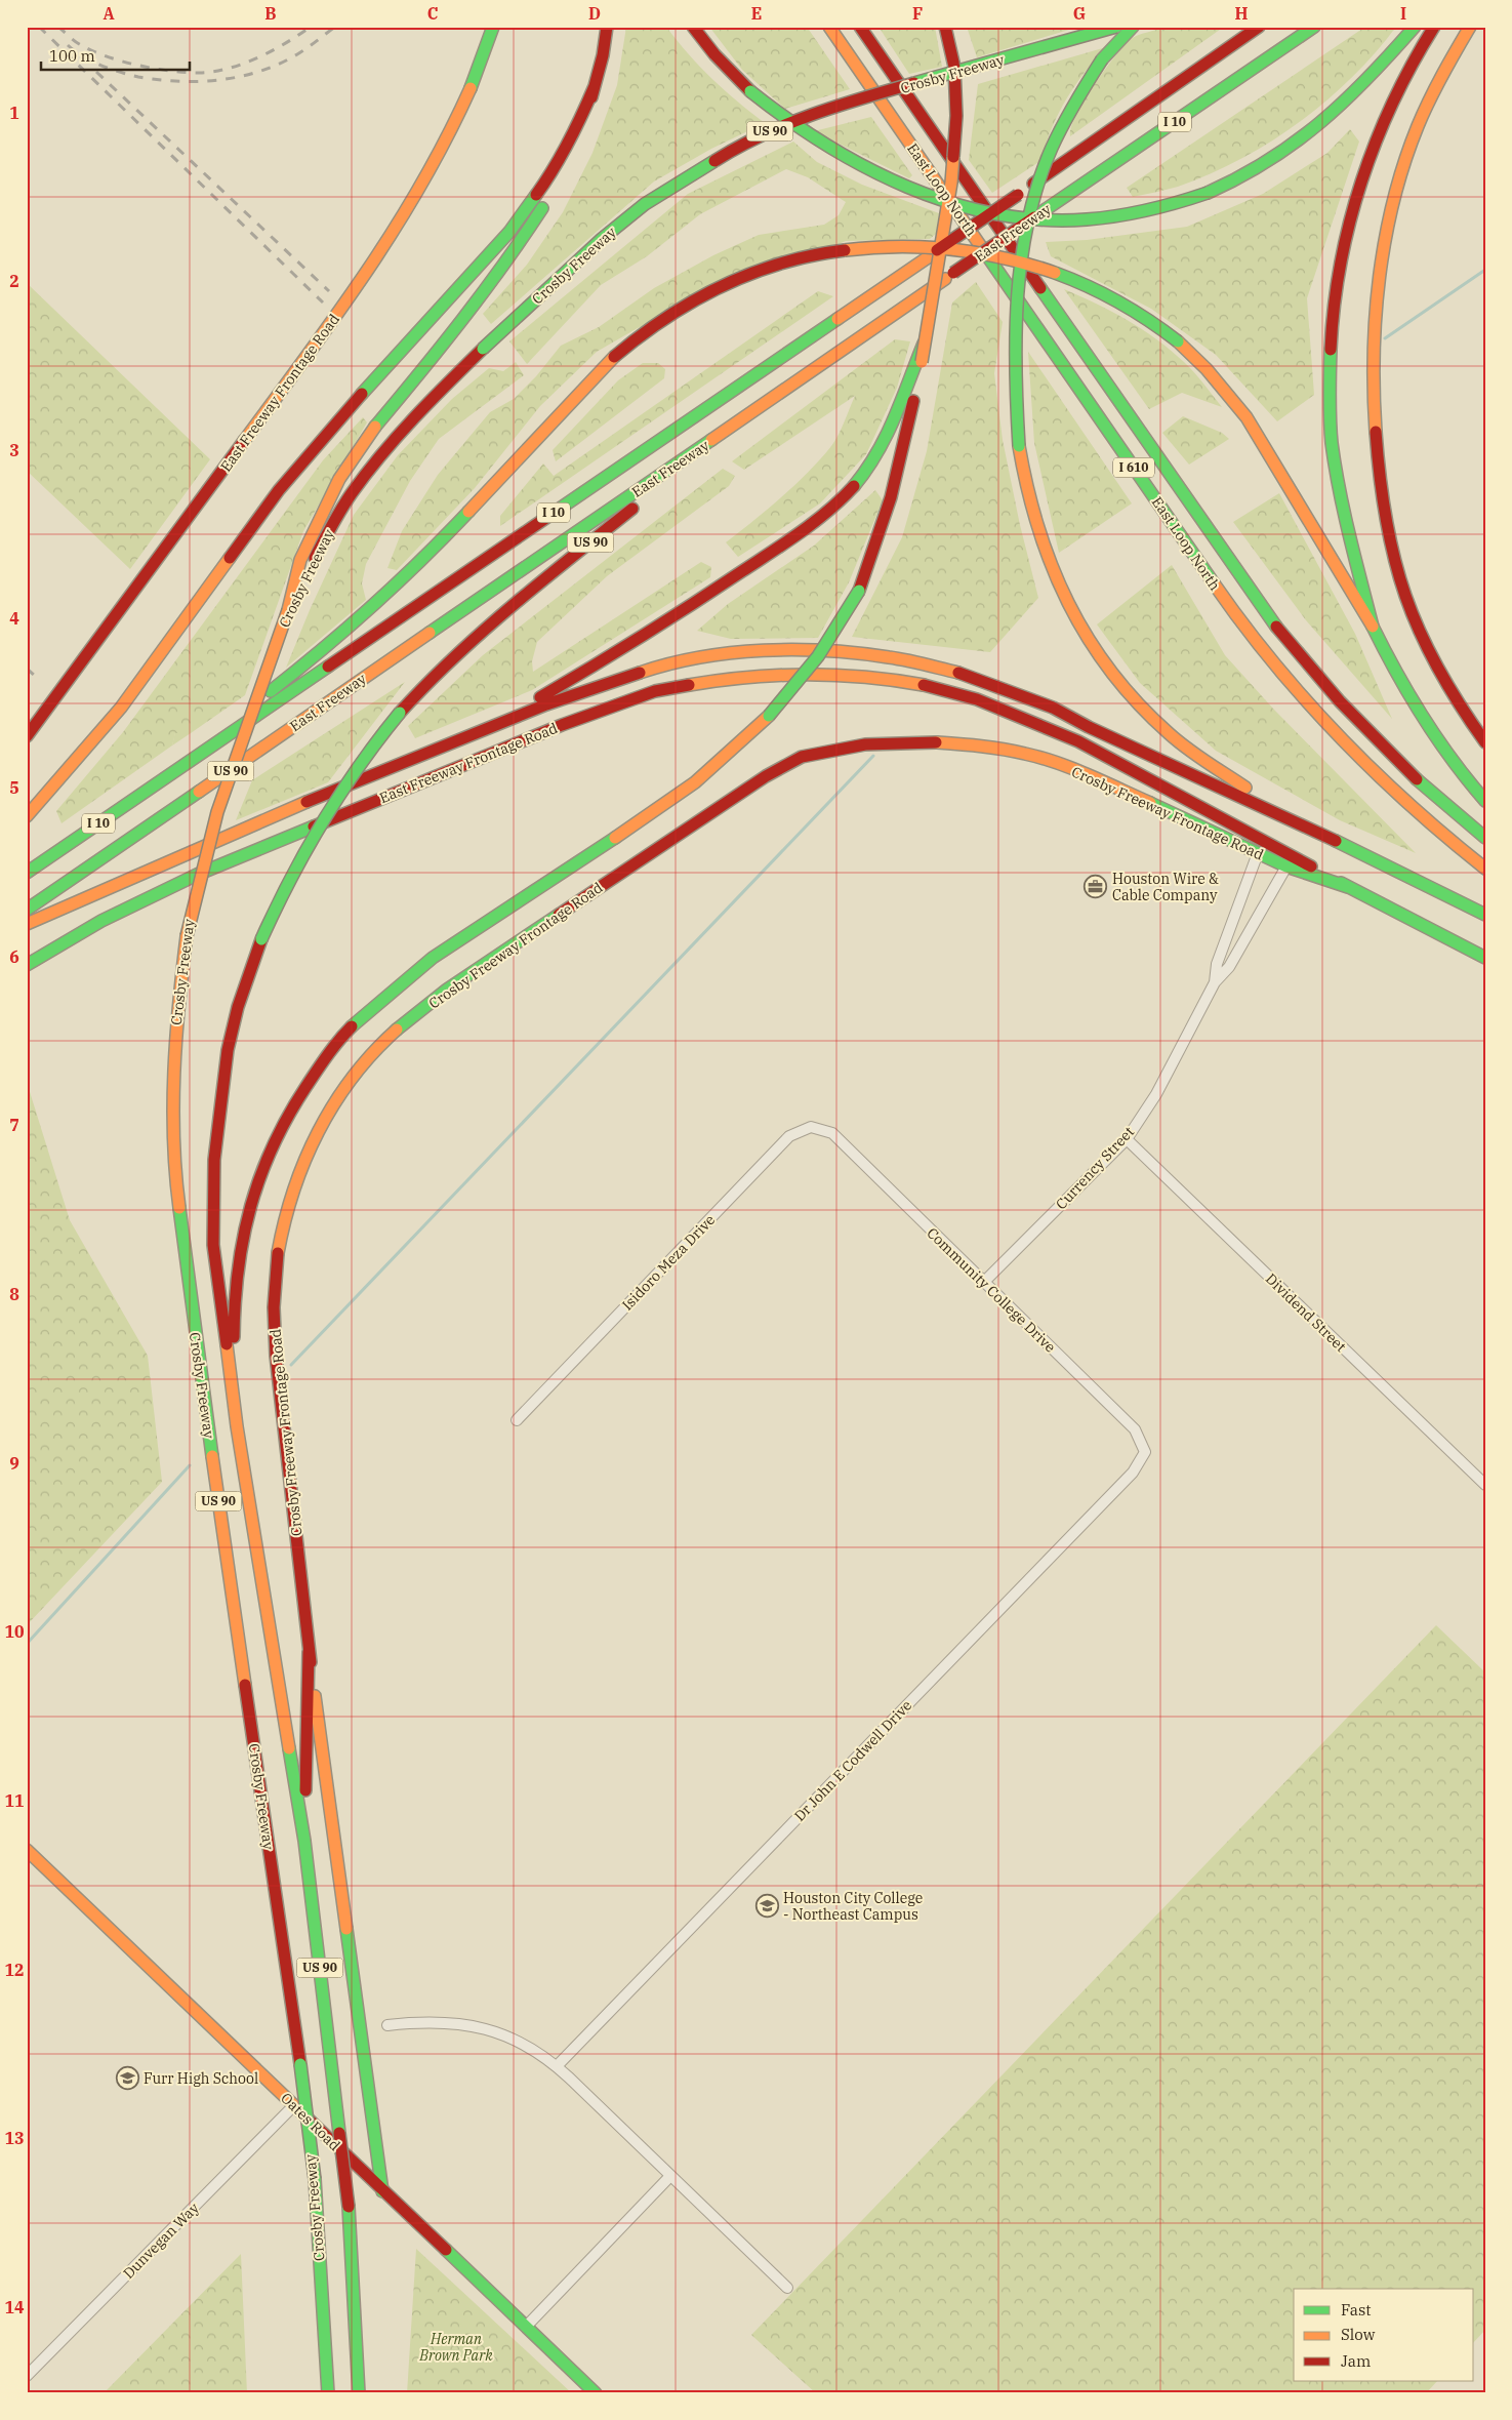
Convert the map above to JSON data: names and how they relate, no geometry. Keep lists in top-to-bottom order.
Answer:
{
  "streets": {
    "main road": [
      "Crosby Freeway",
      "I 10",
      "US 90",
      "East Loop North",
      "East Freeway",
      "East Freeway Frontage Road",
      "I 610",
      "Crosby Freeway Frontage Road",
      "Oates Road"
    ],
    "street": [
      "Currency Street",
      "Isidoro Meza Drive",
      "Community College Drive",
      "Dividend Street",
      "Dr John E Codwell Drive",
      "Dunvegan Way"
    ]
  },
  "crossings": [
    ["Crosby Freeway", "East Freeway"],
    ["East Freeway Frontage Road", "Crosby Freeway Frontage Road"],
    ["Crosby Freeway Frontage Road", "Currency Street"],
    ["Crosby Freeway Frontage Road", "Oates Road"],
    ["Currency Street", "Community College Drive"],
    ["Currency Street", "Dividend Street"],
    ["Isidoro Meza Drive", "Community College Drive"],
    ["Community College Drive", "Dr John E Codwell Drive"],
    ["Oates Road", "Dunvegan Way"]
  ],
  "parks": ["Herman Brown Park"],
  "places": {
    "office": ["Houston Wire & Cable Company"],
    "school or university": ["Houston City College - Northeast Campus", "Furr High School"]
  },
  "legend": ["Fast", "Slow", "Jam"],
  "scale_bar": "100 m",
  "grid": {
    "columns": [
      "A",
      "B",
      "C",
      "D",
      "E",
      "F",
      "G",
      "H",
      "I"
    ],
    "rows": [
      "1",
      "2",
      "3",
      "4",
      "5",
      "6",
      "7",
      "8",
      "9",
      "10",
      "11",
      "12",
      "13",
      "14"
    ]
  }
}
